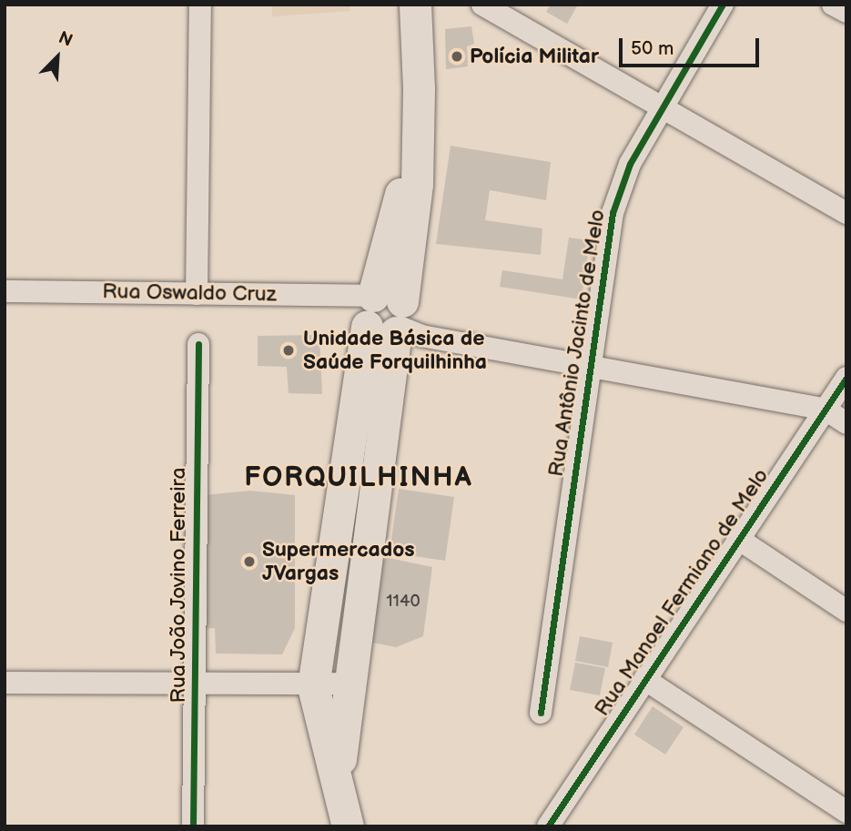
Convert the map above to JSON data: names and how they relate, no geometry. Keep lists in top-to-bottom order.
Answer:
{
  "streets": {
    "street": [
      "Rua Oswaldo Cruz",
      "Rua Antônio Jacinto de Melo",
      "Rua João Jovino Ferreira",
      "Rua Manoel Fermiano de Melo"
    ]
  },
  "crossings": [
    ["Rua Oswaldo Cruz", "Rua Antônio Jacinto de Melo"],
    ["Rua Oswaldo Cruz", "Rua Manoel Fermiano de Melo"]
  ],
  "districts": ["FORQUILHINHA"],
  "places": ["Polícia Militar", "Unidade Básica de Saúde Forquilhinha", "Supermercados JVargas"],
  "house_numbers": ["1140"],
  "scale_bar": "50 m",
  "north": "top right"
}
